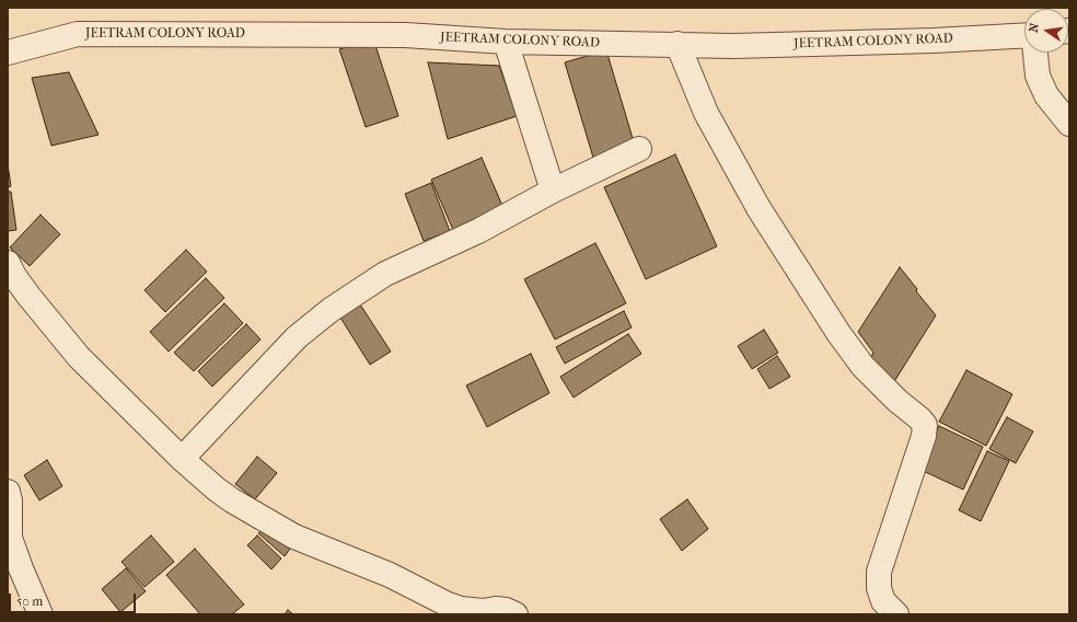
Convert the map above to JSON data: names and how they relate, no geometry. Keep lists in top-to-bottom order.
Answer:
{
  "streets": {
    "street": ["JEETRAM COLONY ROAD"]
  },
  "scale_bar": "50 m",
  "north": "left"
}
